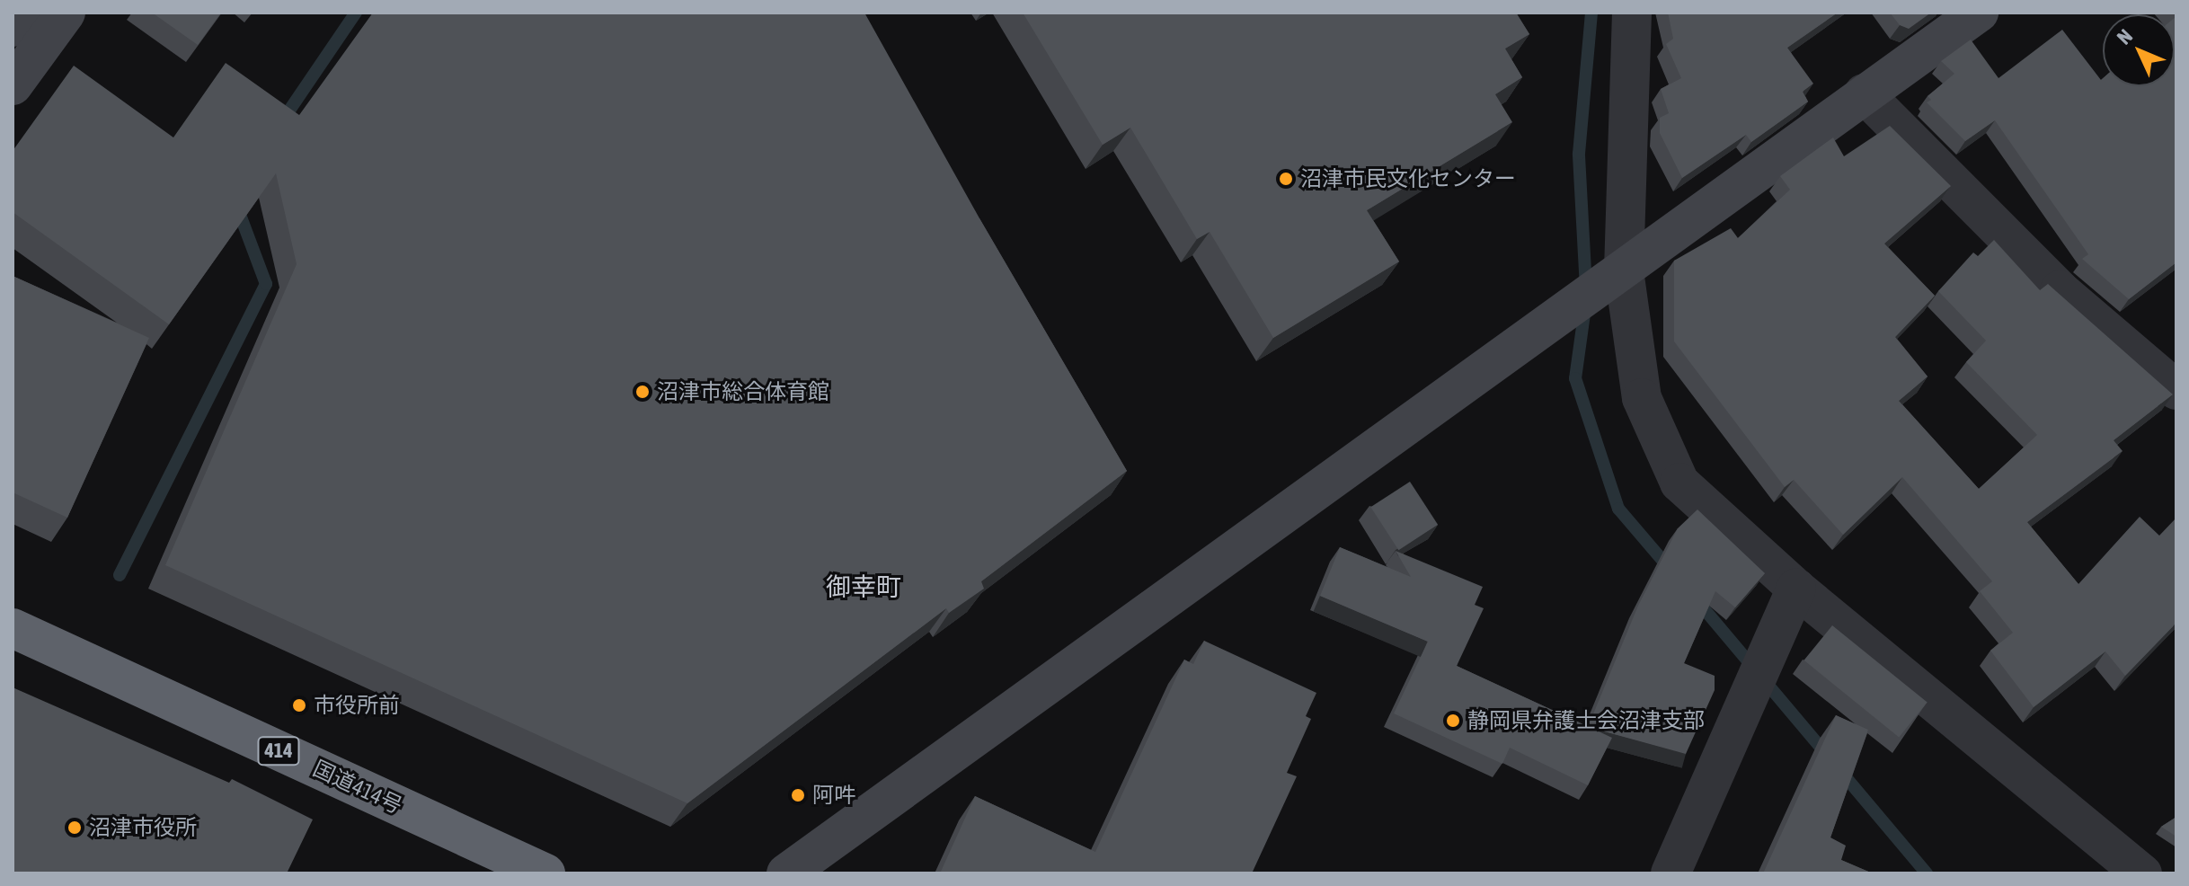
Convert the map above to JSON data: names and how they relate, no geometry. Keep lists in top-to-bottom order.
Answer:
{
  "streets": {
    "highway": ["414", "国道414号"]
  },
  "districts": ["御幸町"],
  "places": [
    "沼津市民文化センター",
    "沼津市総合体育館",
    "市役所前",
    "静岡県弁護士会沼津支部",
    "阿吽",
    "沼津市役所"
  ],
  "north": "top left"
}
